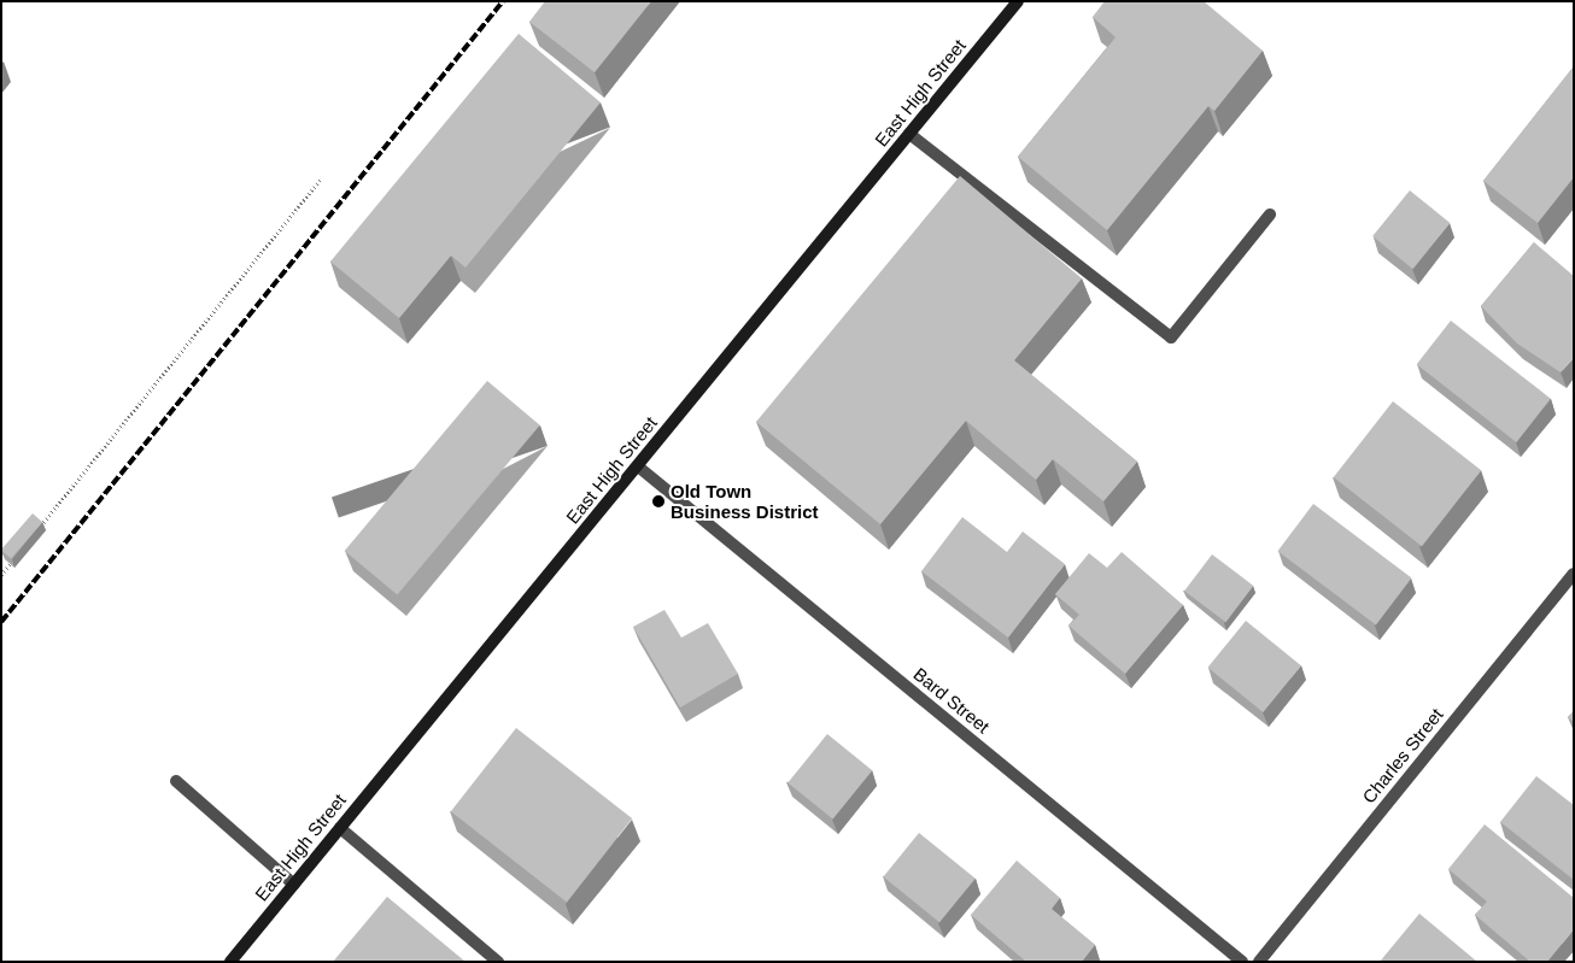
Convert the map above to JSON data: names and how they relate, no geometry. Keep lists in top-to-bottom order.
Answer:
{
  "streets": {
    "street": ["East High Street", "Bard Street", "Charles Street"]
  },
  "crossings": [
    ["East High Street", "Bard Street"]
  ],
  "places": ["Old Town Business District"]
}
